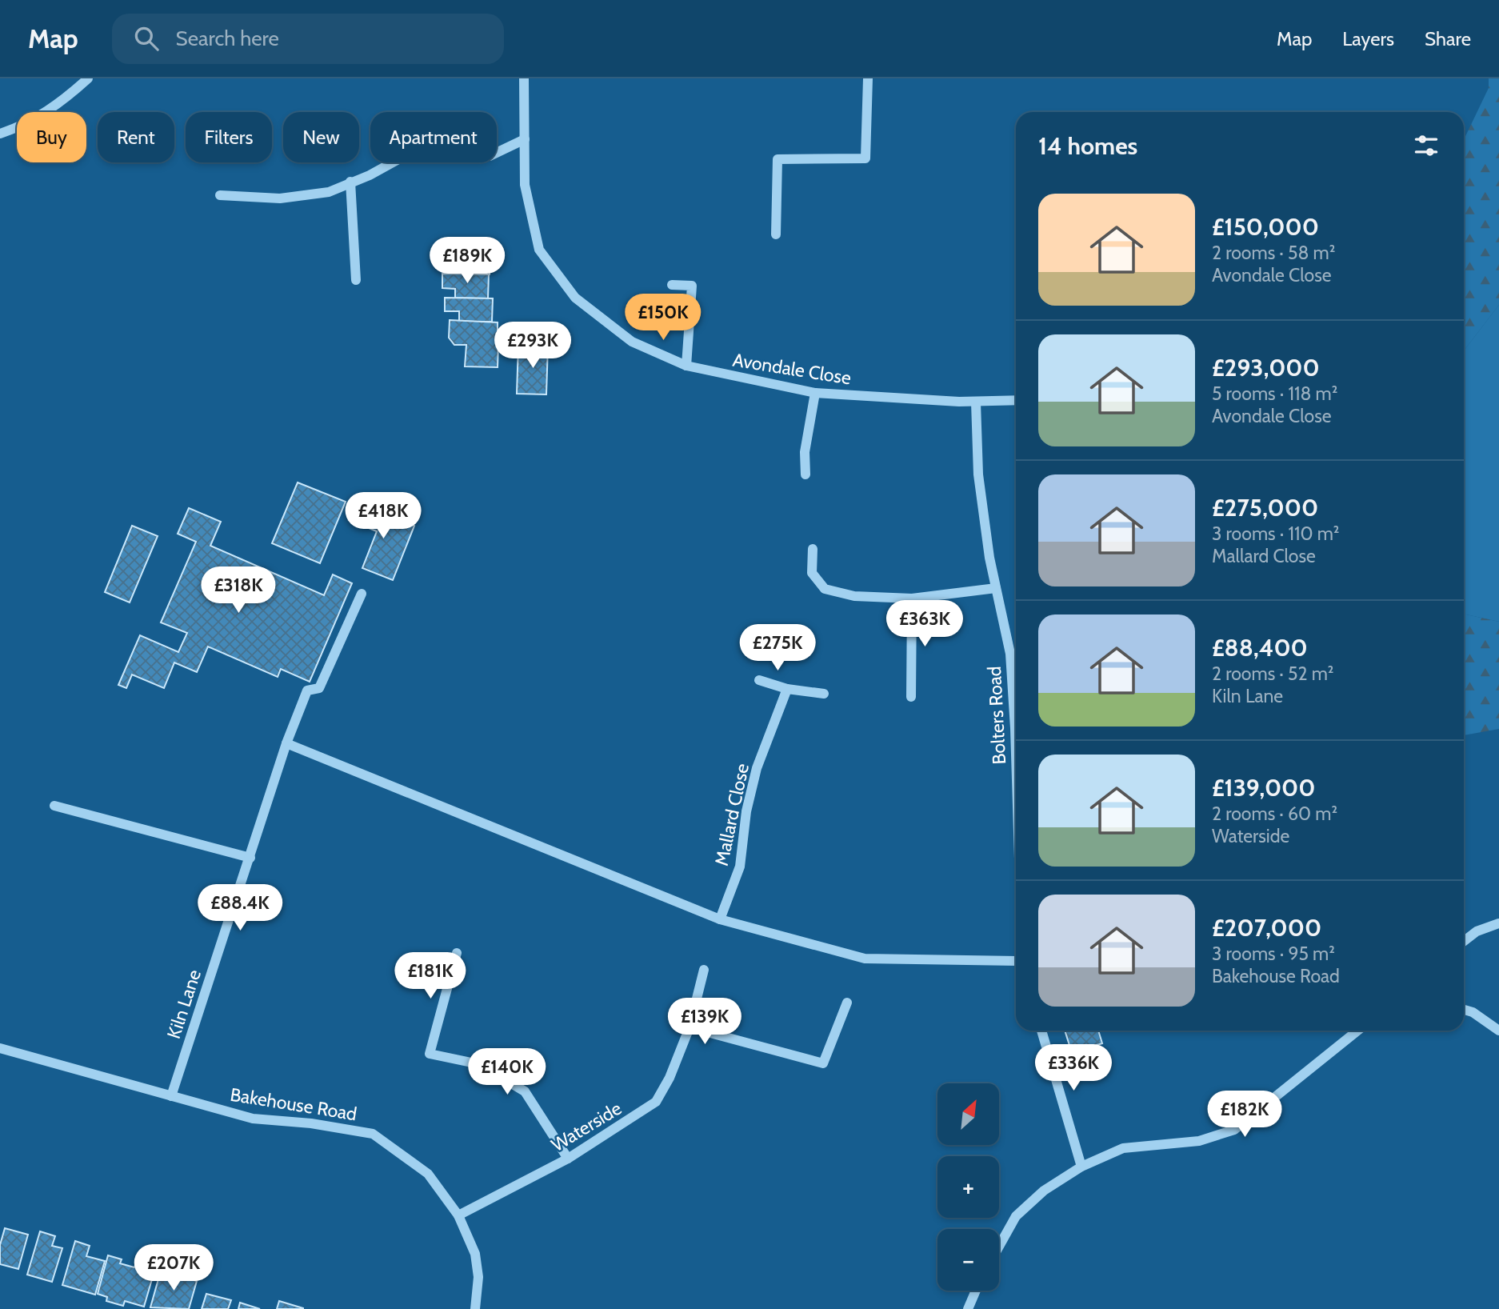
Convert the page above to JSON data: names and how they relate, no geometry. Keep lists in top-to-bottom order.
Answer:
{
  "streets": {
    "street": [
      "Avondale Close",
      "Bolters Road",
      "Mallard Close",
      "Kiln Lane",
      "Bakehouse Road",
      "Waterside"
    ]
  },
  "crossings": [
    ["Avondale Close", "Bolters Road"],
    ["Kiln Lane", "Bakehouse Road"],
    ["Bakehouse Road", "Waterside"]
  ],
  "north": "top right",
  "page": {
    "header": "Map",
    "search": "Search here",
    "nav": ["Map", "Layers", "Share"],
    "chip": [
      "Buy",
      "Rent",
      "Filters",
      "New",
      "Apartment"
    ],
    "heading": "14 homes",
    "list": [
      {
        "name": "£150,000",
        "note": "2 rooms · 58 m² · Avondale Close"
      },
      {
        "name": "£293,000",
        "note": "5 rooms · 118 m² · Avondale Close"
      },
      {
        "name": "£275,000",
        "note": "3 rooms · 110 m² · Mallard Close"
      },
      {
        "name": "£88,400",
        "note": "2 rooms · 52 m² · Kiln Lane"
      },
      {
        "name": "£139,000",
        "note": "2 rooms · 60 m² · Waterside"
      },
      {
        "name": "£207,000",
        "note": "3 rooms · 95 m² · Bakehouse Road"
      }
    ],
    "price": [
      "£189K",
      "£150K",
      "£293K",
      "£418K",
      "£318K",
      "£363K",
      "£275K",
      "£88.4K",
      "£181K",
      "£139K",
      "£336K",
      "£140K",
      "£182K",
      "£207K"
    ],
    "map_buttons": ["+", "−"]
  }
}
